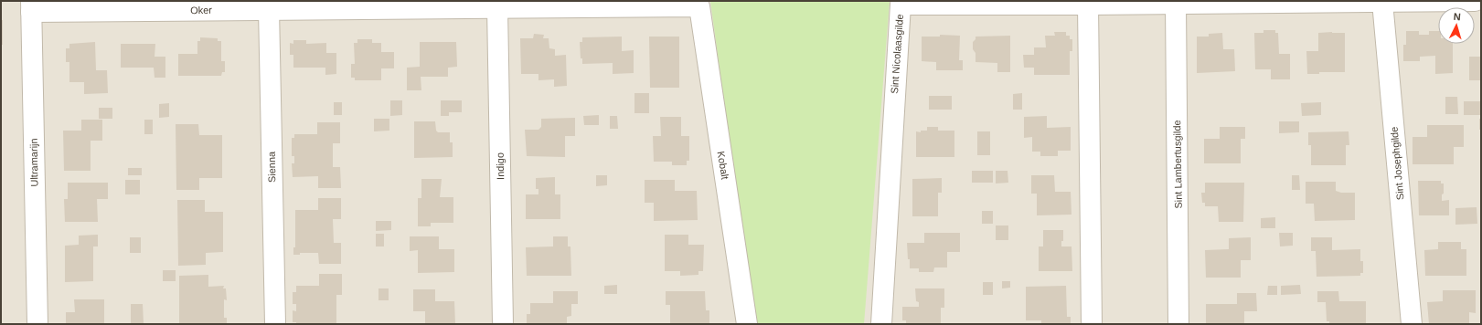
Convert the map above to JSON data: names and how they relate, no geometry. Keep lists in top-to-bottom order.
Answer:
{
  "streets": {
    "street": [
      "Oker",
      "Sint Nicolaasgilde",
      "Ultramarijn",
      "Sint Josephgilde",
      "Sint Lambertusgilde",
      "Kobalt",
      "Indigo",
      "Sienna"
    ]
  },
  "crossings": [
    ["Oker", "Ultramarijn"],
    ["Oker", "Kobalt"],
    ["Oker", "Indigo"],
    ["Oker", "Sienna"]
  ],
  "north": "top"
}
